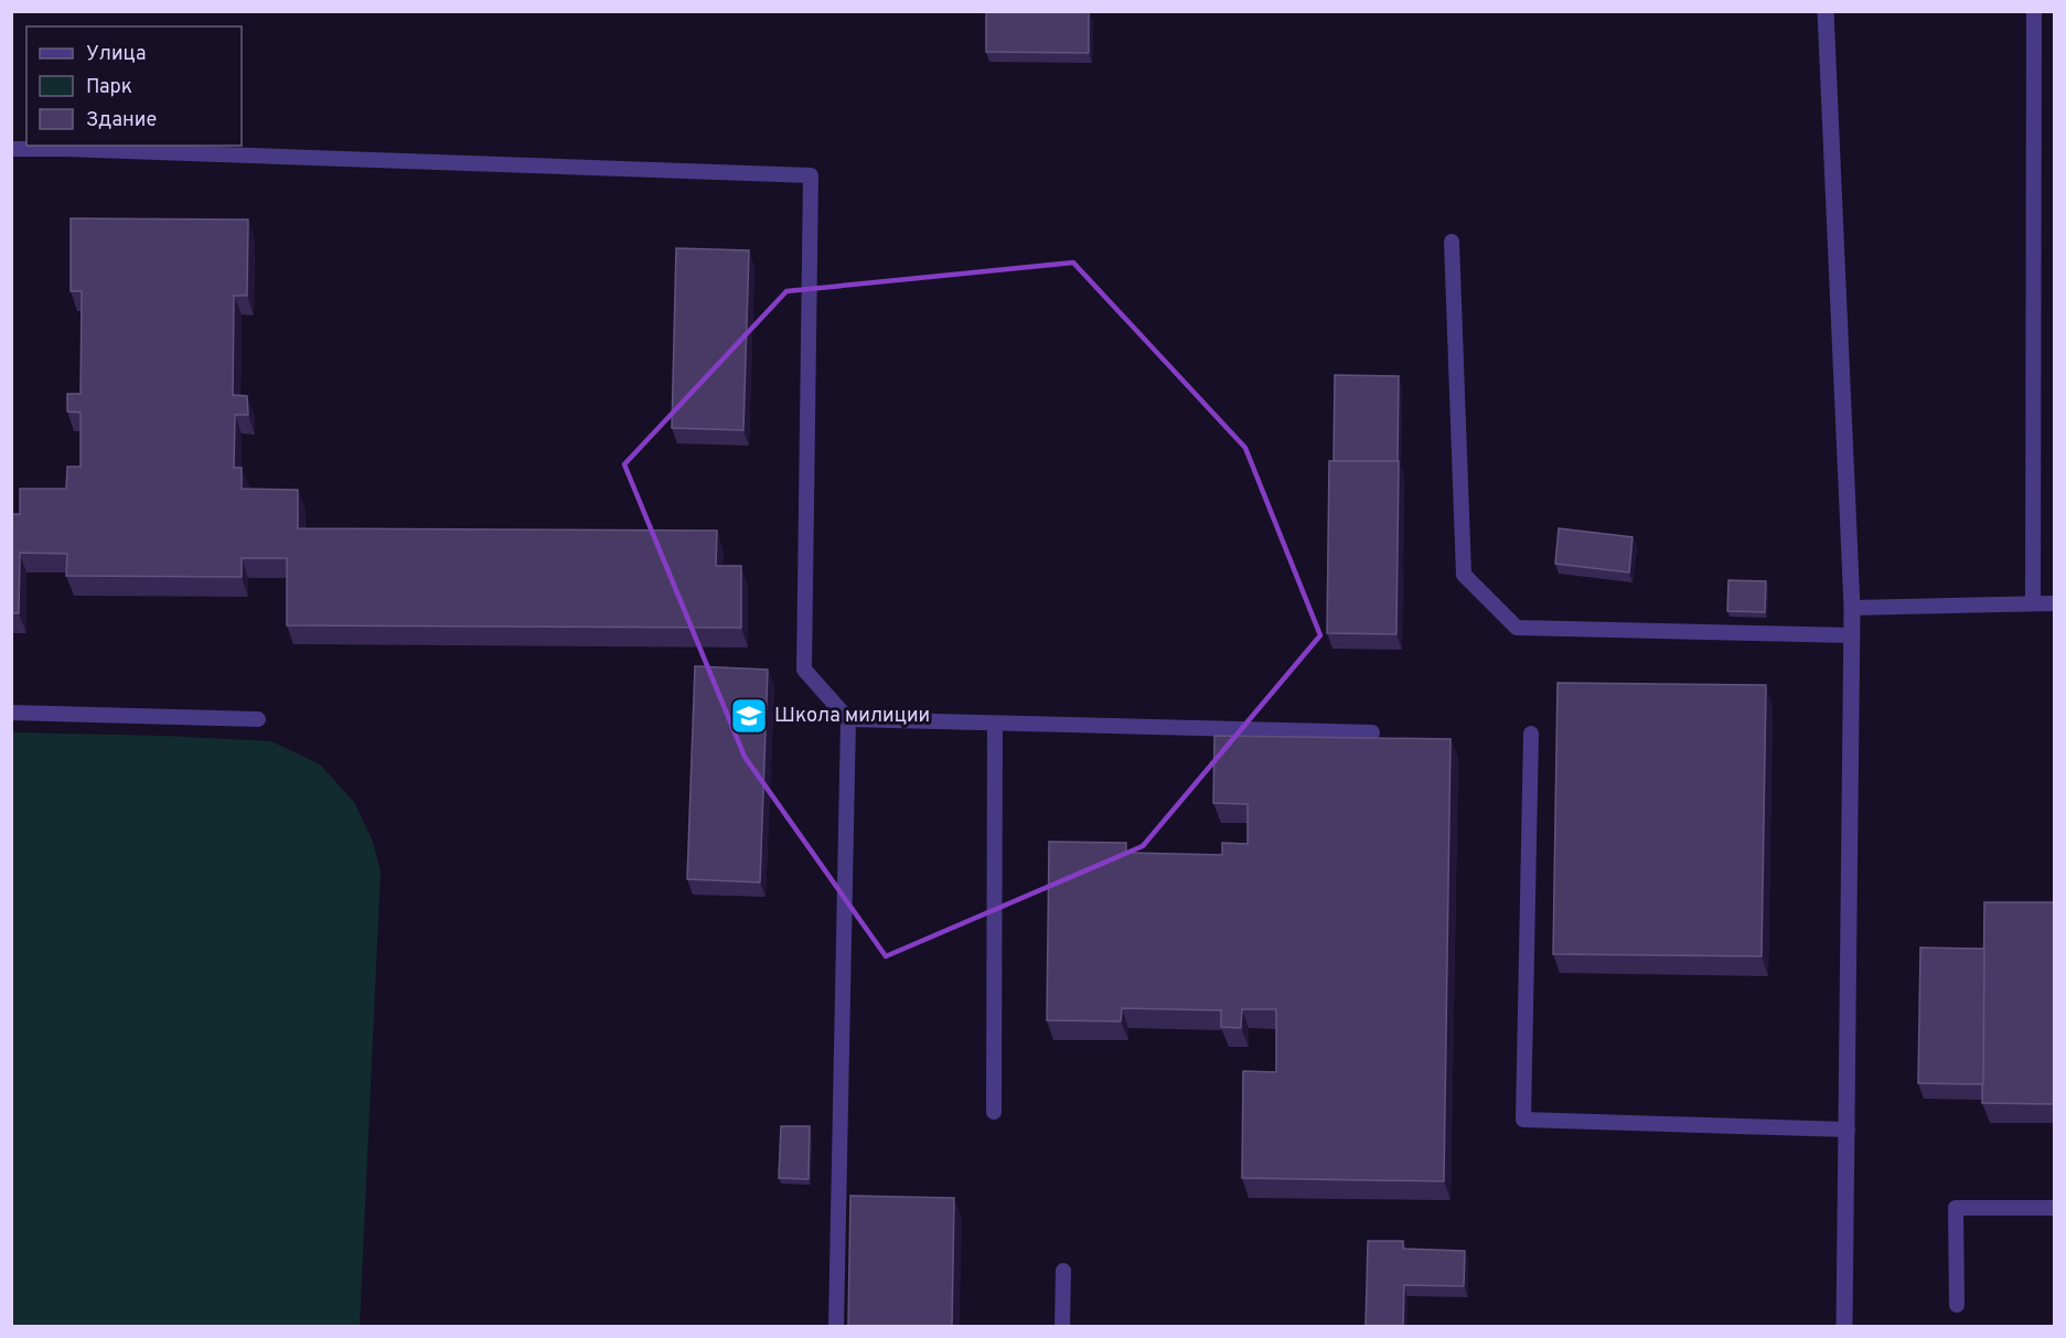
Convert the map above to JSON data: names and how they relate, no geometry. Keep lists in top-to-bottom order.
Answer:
{
  "places": {
    "school or university": ["Школа милиции"]
  },
  "legend": ["Улица", "Парк", "Здание"]
}
